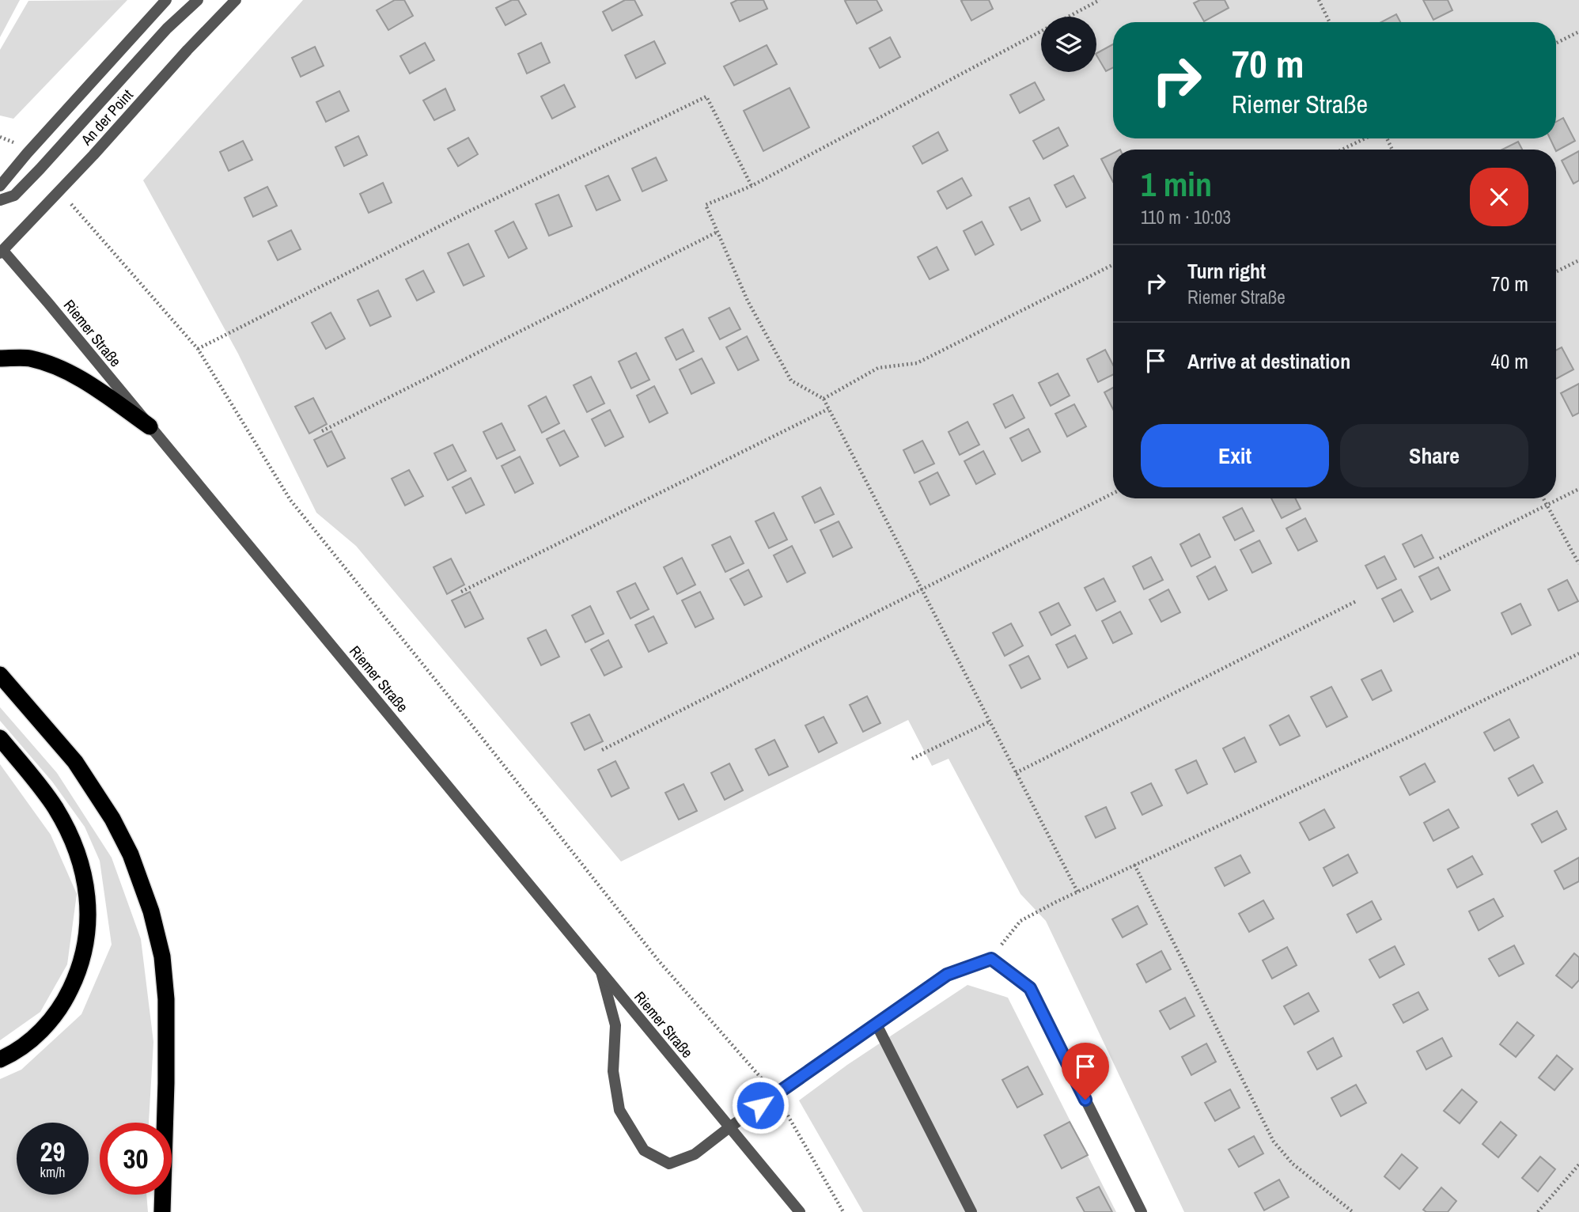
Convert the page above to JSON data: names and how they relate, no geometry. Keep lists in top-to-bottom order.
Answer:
{
  "streets": {
    "street": ["An der Point", "Riemer Straße"]
  },
  "crossings": [
    ["An der Point", "Riemer Straße"]
  ],
  "page": {
    "turn": ["70 m", "Riemer Straße"],
    "heading": ["1 min", "110 m · 10:03"],
    "list": [
      {
        "name": "Turn right",
        "note": "Riemer Straße",
        "value": "70 m"
      },
      {
        "name": "Arrive at destination",
        "value": "40 m"
      }
    ],
    "buttons": ["Exit", "Share"],
    "speed": "29 km/h",
    "limit": "30"
  }
}
